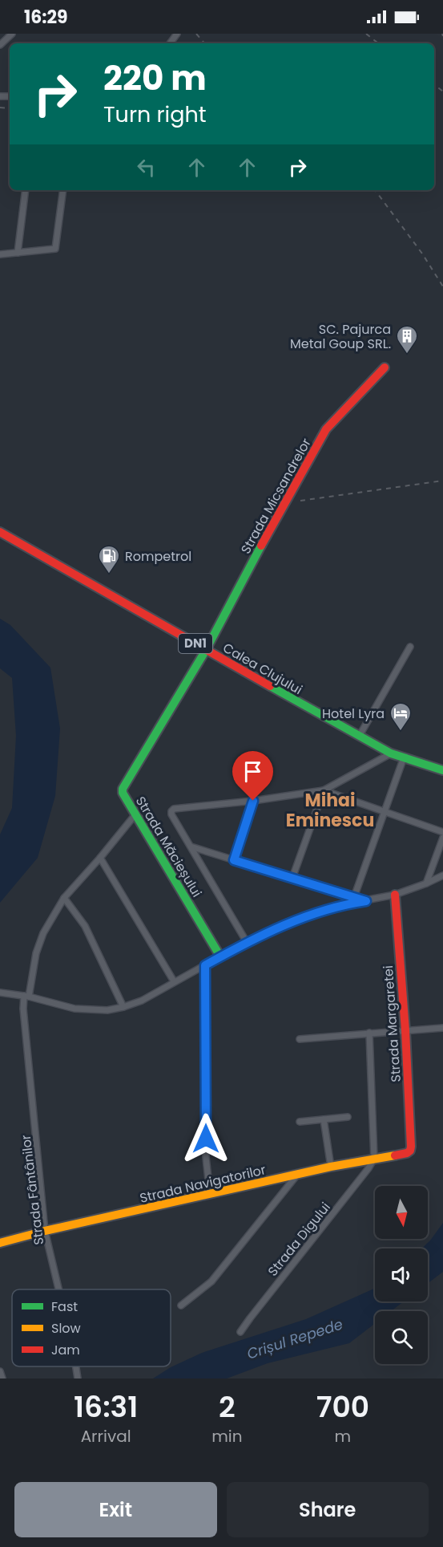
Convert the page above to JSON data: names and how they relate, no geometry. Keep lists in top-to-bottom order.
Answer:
{
  "streets": {
    "street": [
      "Strada Micsandrelor",
      "DN1",
      "Calea Clujului",
      "Strada Măcieșului",
      "Strada Margaretei",
      "Strada Navigatorilor",
      "Strada Fântânilor",
      "Strada Digului"
    ]
  },
  "crossings": [
    ["Strada Micsandrelor", "Calea Clujului"],
    ["Strada Micsandrelor", "Strada Măcieșului"],
    ["Calea Clujului", "Strada Măcieșului"],
    ["Strada Măcieșului", "Strada Fântânilor"],
    ["Strada Margaretei", "Strada Navigatorilor"],
    ["Strada Navigatorilor", "Strada Fântânilor"],
    ["Strada Navigatorilor", "Strada Digului"]
  ],
  "districts": ["Mihai Eminescu"],
  "water": ["Crișul Repede"],
  "places": {
    "building": ["SC. Pajurca Metal Goup SRL."],
    "fuel station": ["Rompetrol"],
    "hotel": ["Hotel Lyra"]
  },
  "legend": ["Fast", "Slow", "Jam"],
  "north": "bottom",
  "page": {
    "status": "16:29",
    "turn": ["220 m", "Turn right"],
    "eta": [
      "16:31",
      "Arrival",
      "2",
      "min",
      "700",
      "m"
    ],
    "buttons": ["Exit", "Share"]
  }
}
